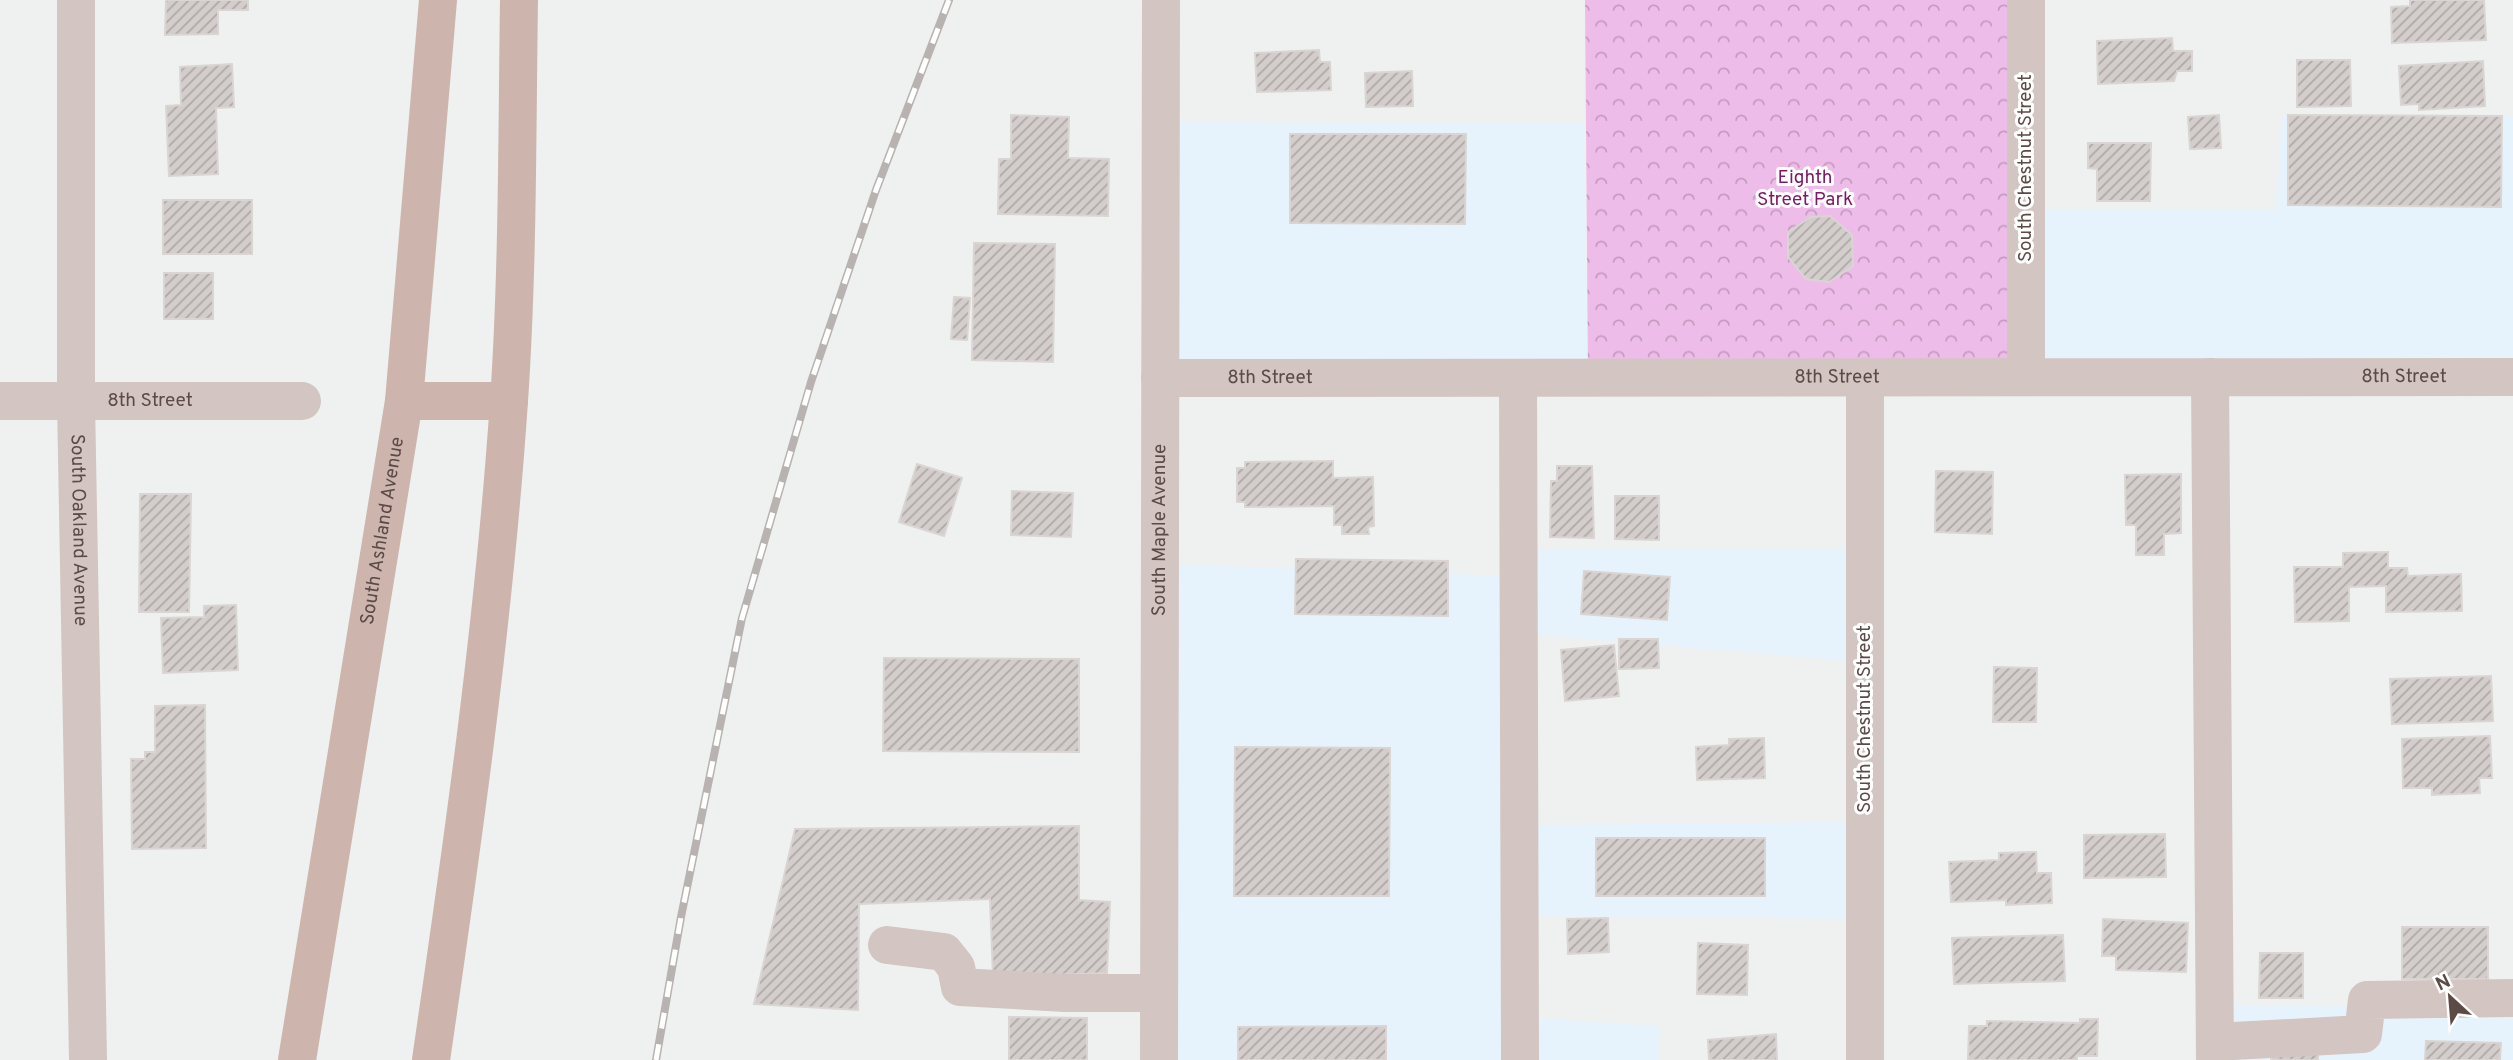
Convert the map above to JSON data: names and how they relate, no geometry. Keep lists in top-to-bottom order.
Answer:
{
  "streets": {
    "main road": ["South Ashland Avenue"],
    "street": [
      "South Chestnut Street",
      "8th Street",
      "South Oakland Avenue",
      "South Maple Avenue"
    ]
  },
  "crossings": [
    ["South Chestnut Street", "8th Street"],
    ["8th Street", "South Oakland Avenue"],
    ["8th Street", "South Maple Avenue"]
  ],
  "parks": ["Eighth Street Park"],
  "north": "top left"
}
